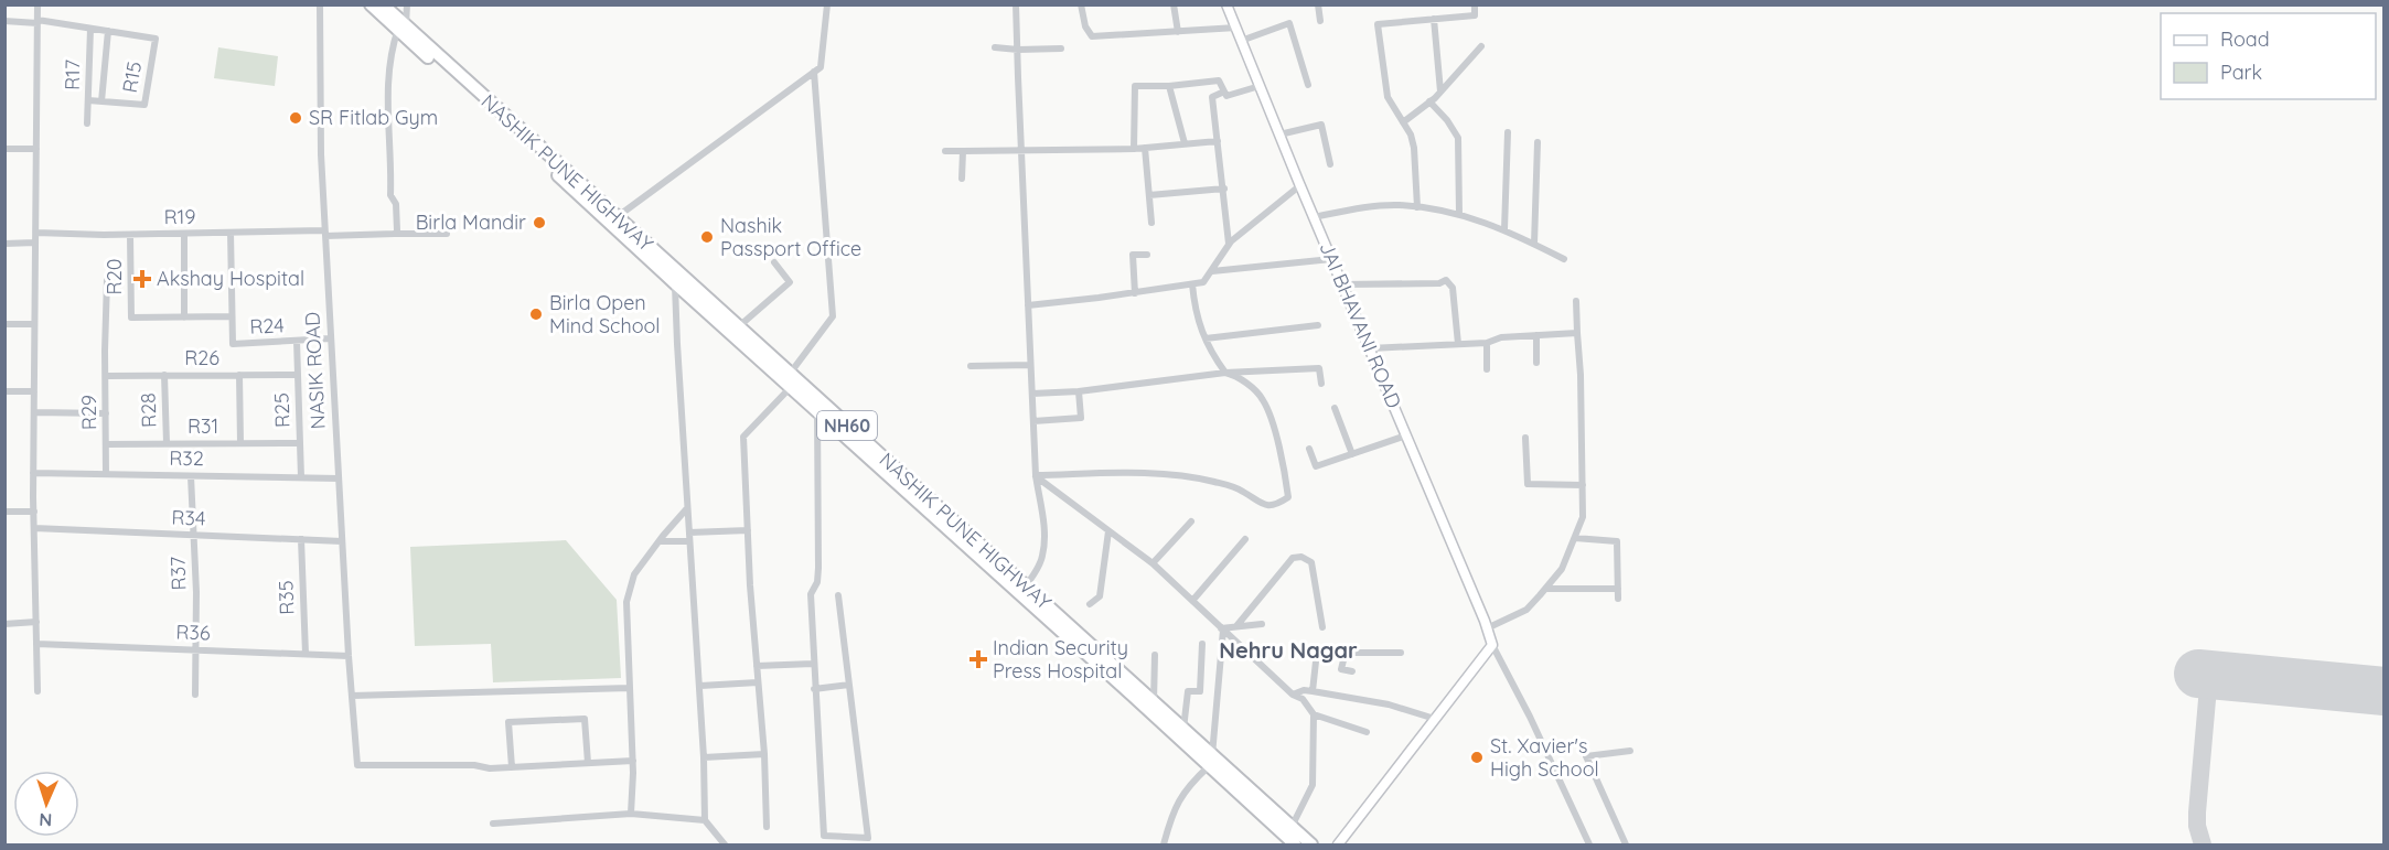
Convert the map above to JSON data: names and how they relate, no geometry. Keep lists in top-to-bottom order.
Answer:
{
  "streets": {
    "highway": ["NASHIK PUNE HIGHWAY", "NH60"],
    "street": [
      "R17",
      "R15",
      "R19",
      "R20",
      "JAI BHAVANI ROAD",
      "R24",
      "R26",
      "NASIK ROAD",
      "R28",
      "R25",
      "R29",
      "R31",
      "R32",
      "R34",
      "R37",
      "R35",
      "R36"
    ]
  },
  "crossings": [
    ["R17", "R15"],
    ["R19", "R20"],
    ["R19", "NASIK ROAD"],
    ["R24", "NASIK ROAD"],
    ["R24", "R25"],
    ["R26", "R28"],
    ["R26", "R25"],
    ["R26", "R29"],
    ["NASIK ROAD", "R32"],
    ["NASIK ROAD", "R34"],
    ["NASIK ROAD", "R36"],
    ["R28", "R31"],
    ["R25", "R31"],
    ["R25", "R32"],
    ["R29", "R31"],
    ["R29", "R32"],
    ["R32", "R37"],
    ["R34", "R37"],
    ["R34", "R35"],
    ["R37", "R36"],
    ["R35", "R36"]
  ],
  "districts": ["Nehru Nagar"],
  "places": {
    "other": [
      "SR Fitlab Gym",
      "Birla Mandir",
      "Nashik Passport Office",
      "Birla Open Mind School",
      "St. Xavier's High School"
    ],
    "health": ["Akshay Hospital", "Indian Security Press Hospital"]
  },
  "legend": ["Road", "Park"],
  "north": "bottom"
}
